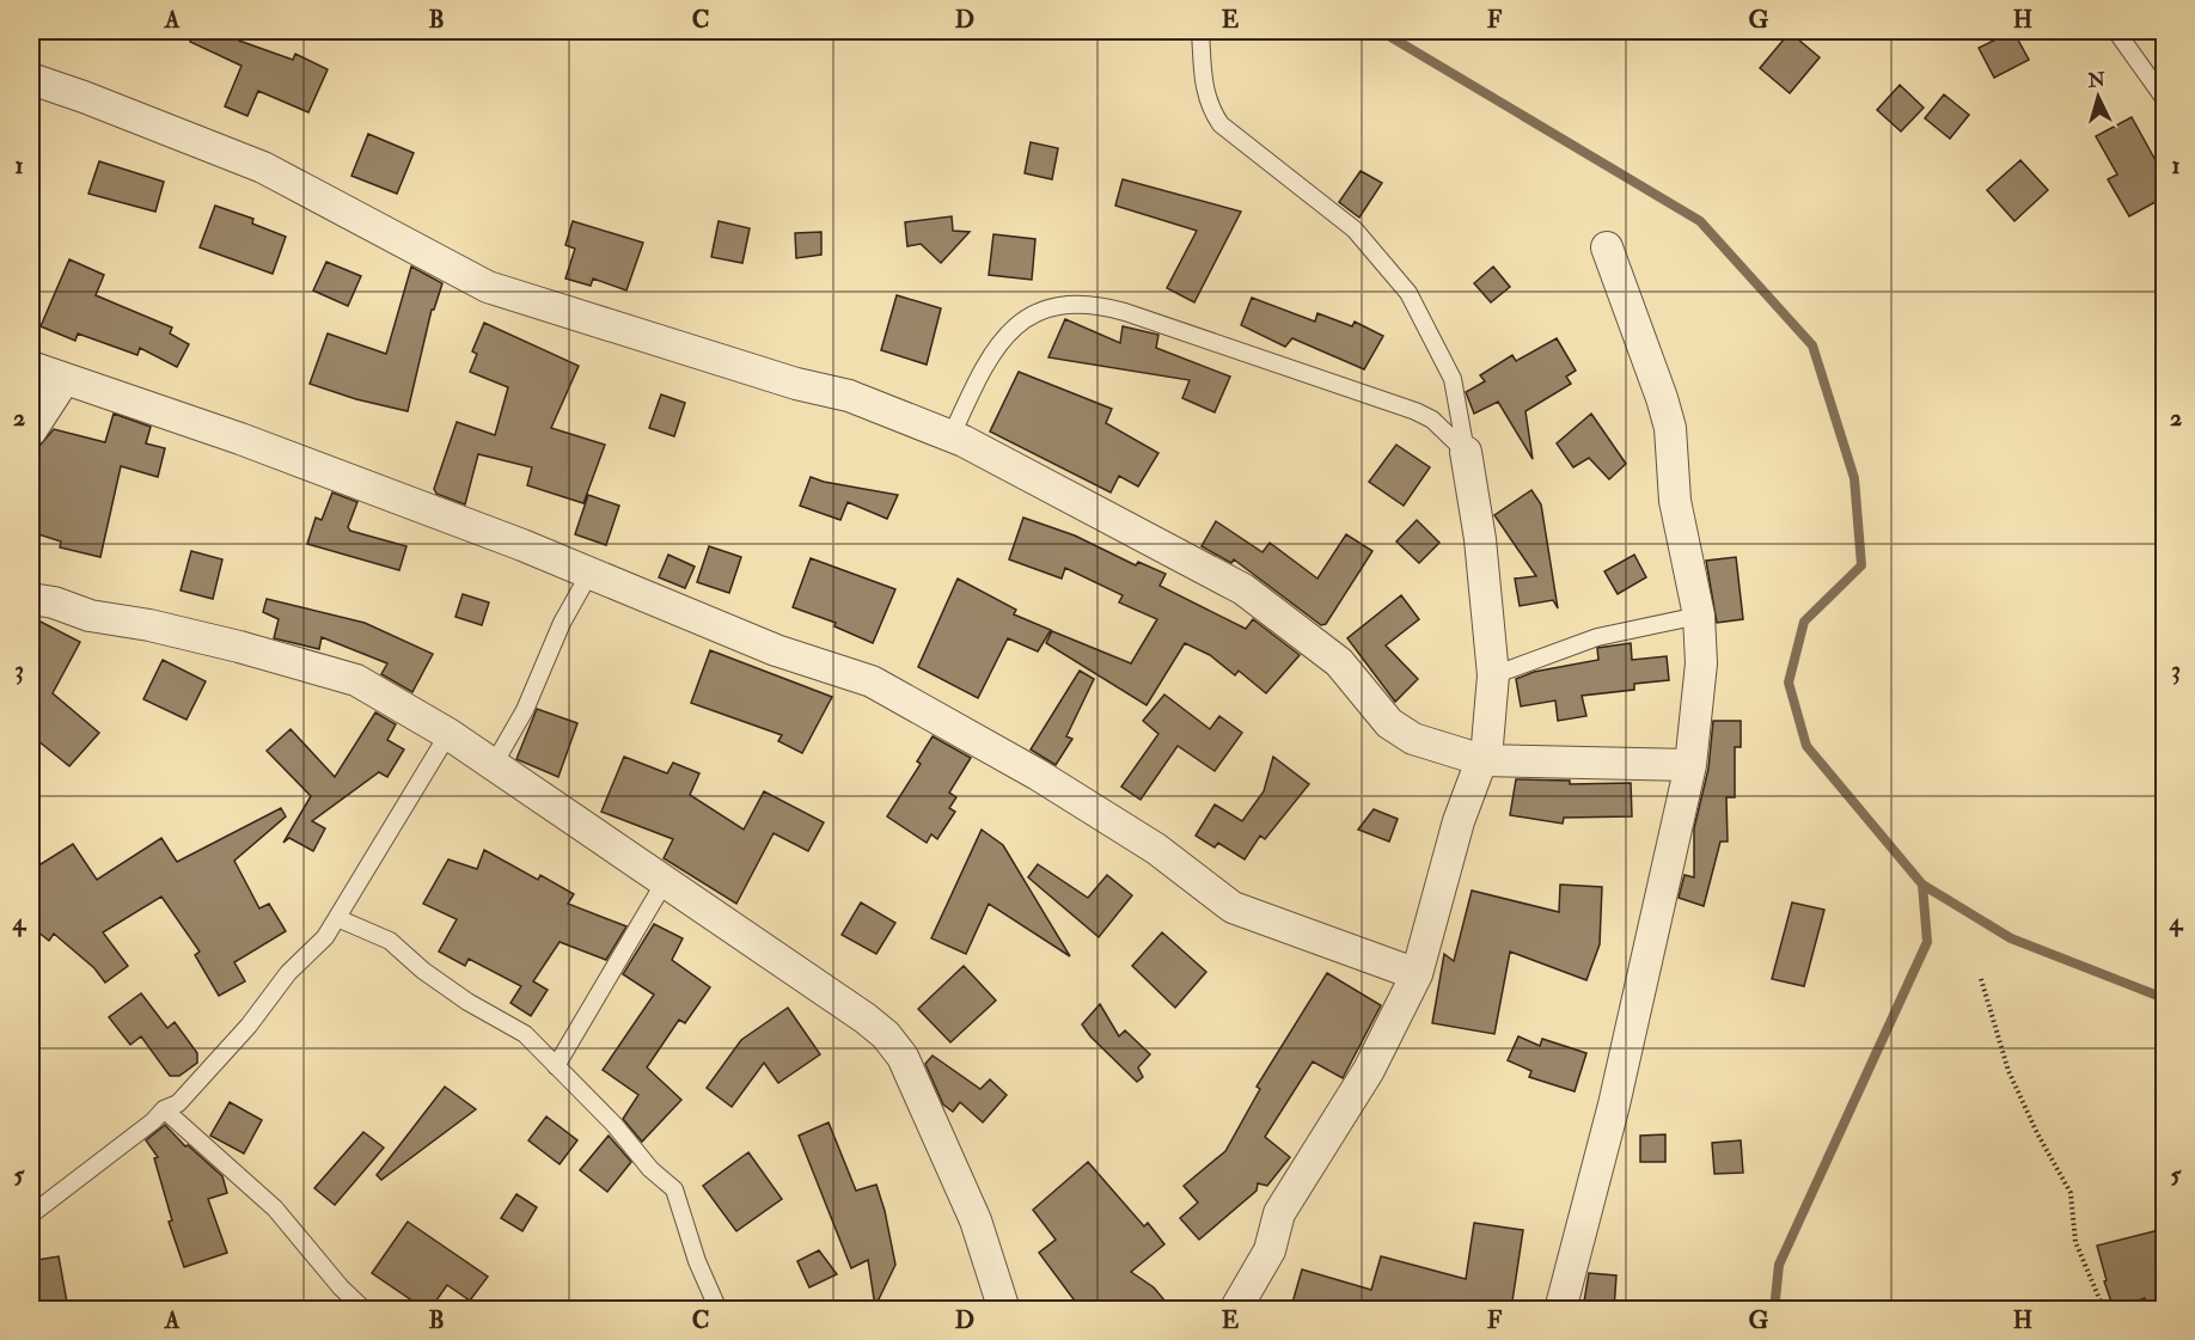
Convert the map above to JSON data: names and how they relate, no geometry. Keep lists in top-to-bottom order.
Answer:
{
  "north": "top",
  "grid": {
    "columns": [
      "A",
      "B",
      "C",
      "D",
      "E",
      "F",
      "G",
      "H"
    ],
    "rows": [
      "1",
      "2",
      "3",
      "4",
      "5"
    ]
  }
}
